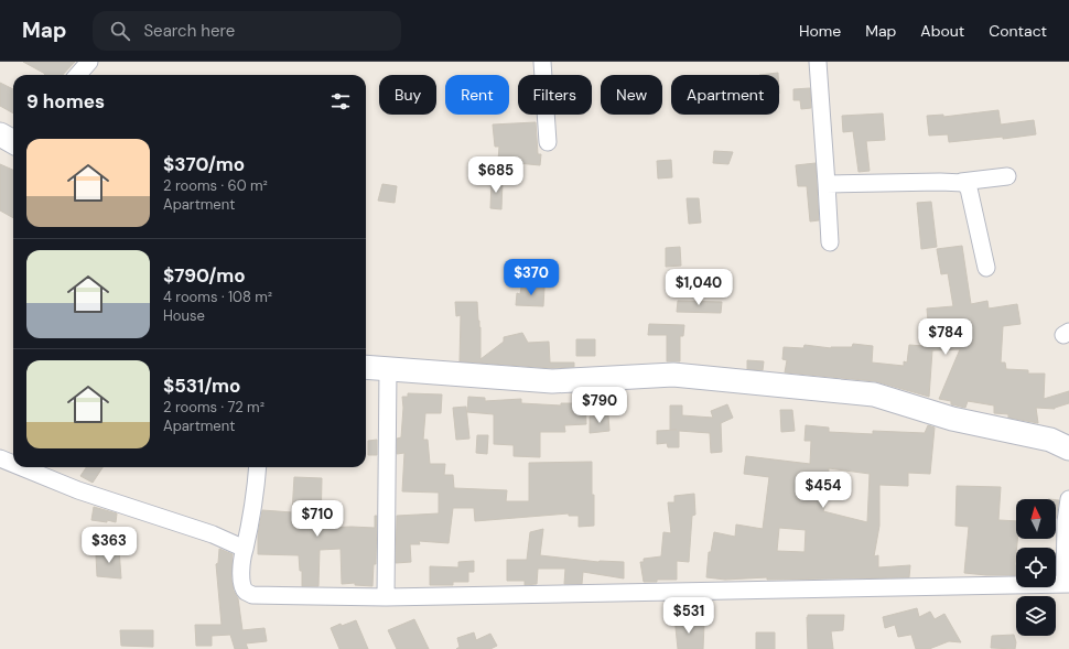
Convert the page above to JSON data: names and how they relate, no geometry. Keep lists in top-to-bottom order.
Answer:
{
  "north": "top",
  "page": {
    "header": "Map",
    "search": "Search here",
    "nav": [
      "Home",
      "Map",
      "About",
      "Contact"
    ],
    "chip": [
      "Buy",
      "Rent",
      "Filters",
      "New",
      "Apartment"
    ],
    "heading": "9 homes",
    "list": [
      {
        "name": "$370/mo",
        "note": "2 rooms · 60 m² · Apartment"
      },
      {
        "name": "$790/mo",
        "note": "4 rooms · 108 m² · House"
      },
      {
        "name": "$531/mo",
        "note": "2 rooms · 72 m² · Apartment"
      }
    ],
    "price": [
      "$685",
      "$370",
      "$1,040",
      "$784",
      "$790",
      "$454",
      "$710",
      "$363",
      "$531"
    ]
  }
}
